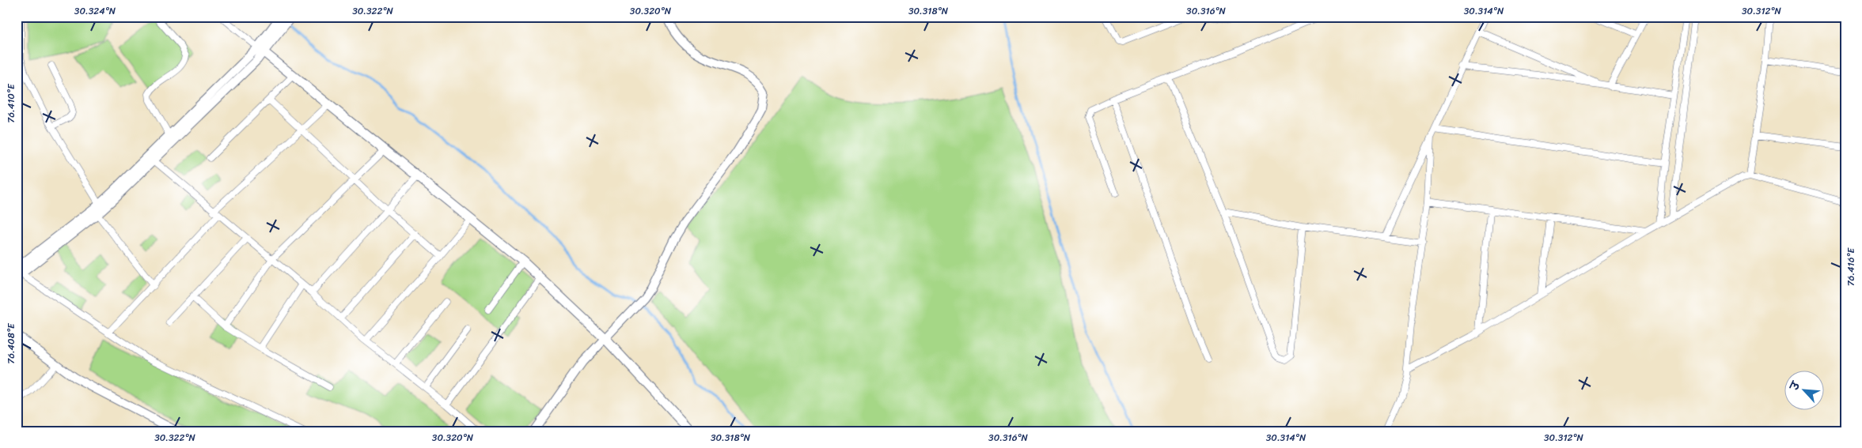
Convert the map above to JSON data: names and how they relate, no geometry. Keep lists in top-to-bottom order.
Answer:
{
  "north": "top left",
  "coordinates": [
    "30.324°N",
    "30.322°N",
    "30.320°N",
    "30.318°N",
    "30.316°N",
    "30.314°N",
    "30.312°N",
    "76.410°E",
    "76.416°E",
    "76.408°E"
  ]
}
